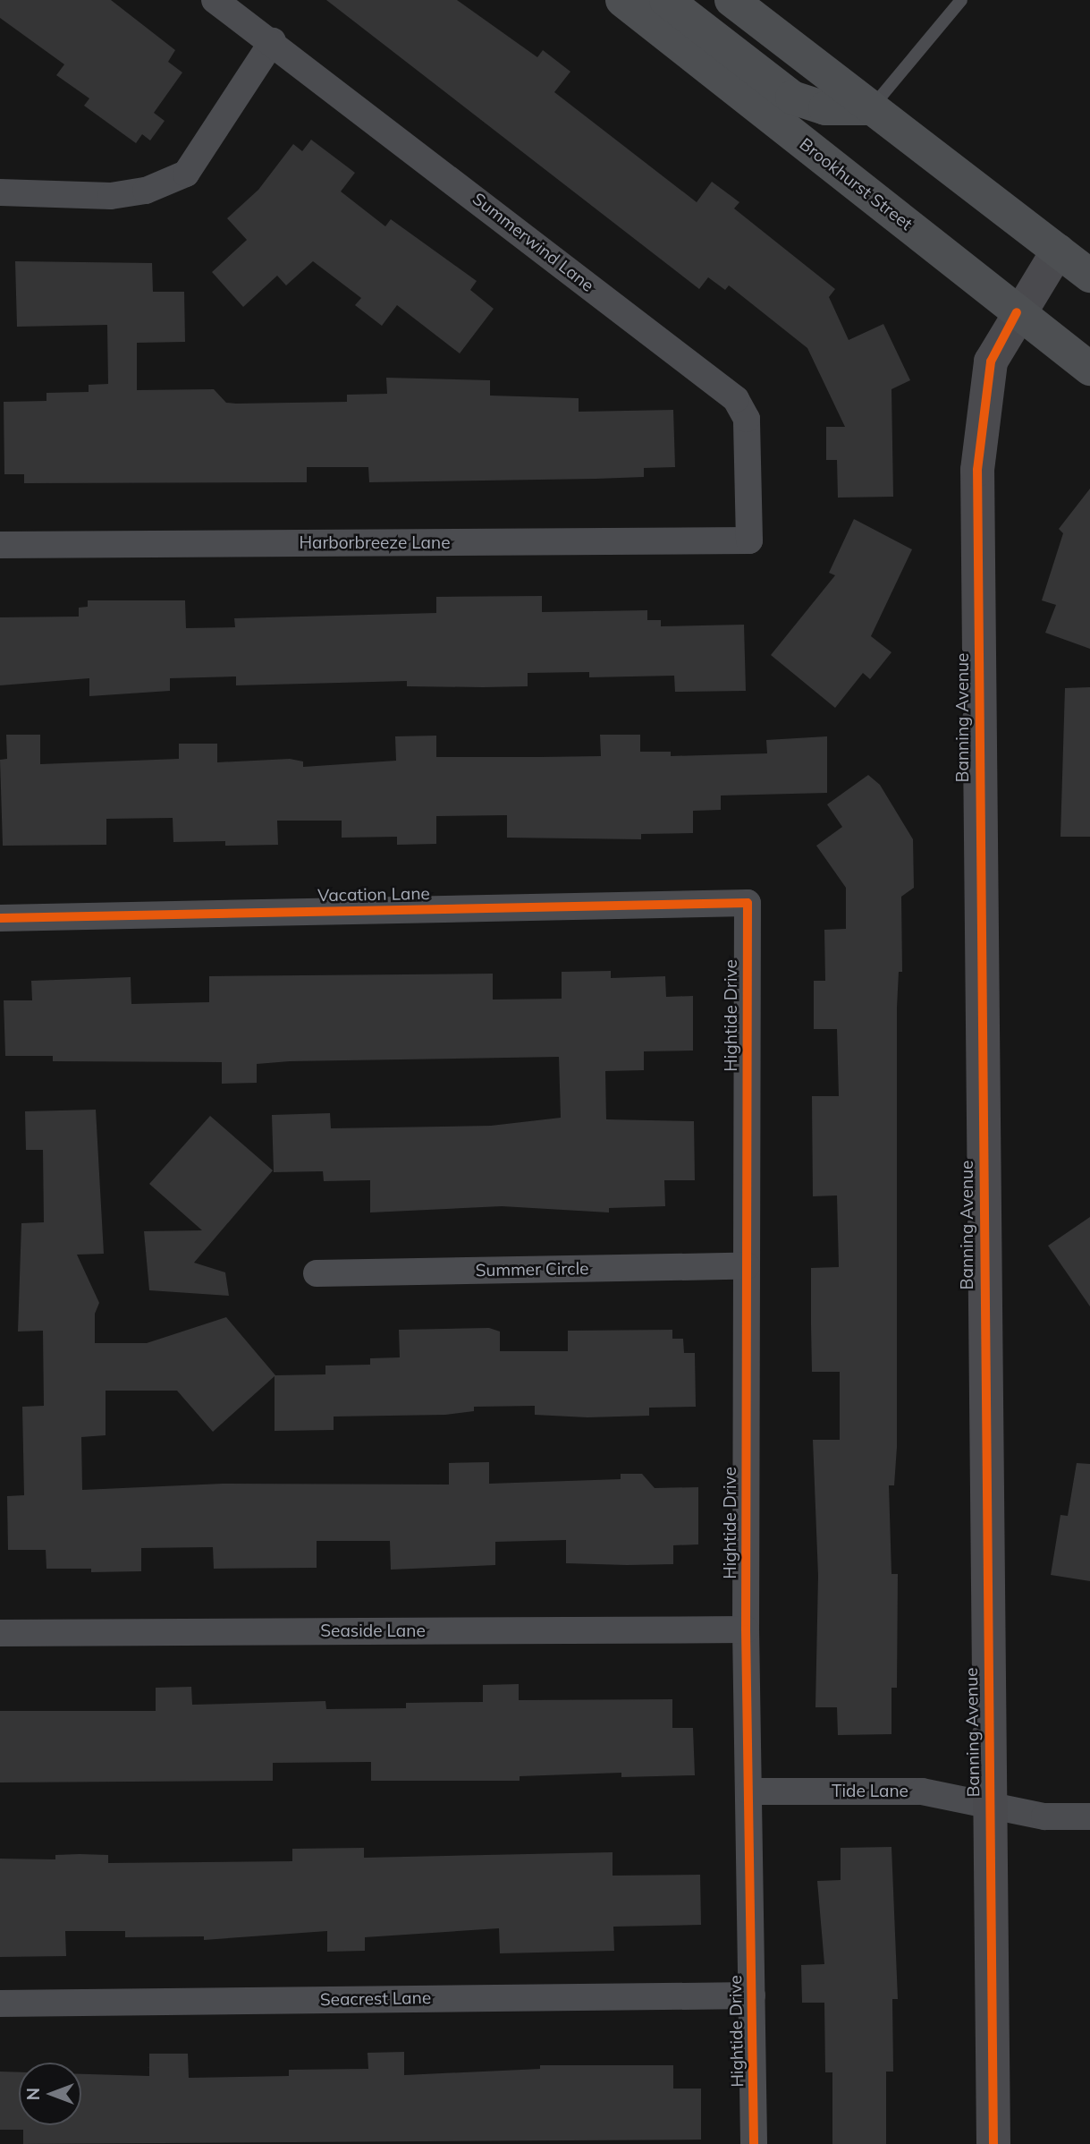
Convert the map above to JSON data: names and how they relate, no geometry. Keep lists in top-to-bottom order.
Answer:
{
  "streets": {
    "main road": ["Brookhurst Street"],
    "street": [
      "Summerwind Lane",
      "Harborbreeze Lane",
      "Banning Avenue",
      "Vacation Lane",
      "Hightide Drive",
      "Summer Circle",
      "Seaside Lane",
      "Tide Lane",
      "Seacrest Lane"
    ]
  },
  "crossings": [
    ["Brookhurst Street", "Banning Avenue"],
    ["Summerwind Lane", "Harborbreeze Lane"],
    ["Banning Avenue", "Tide Lane"],
    ["Vacation Lane", "Hightide Drive"],
    ["Hightide Drive", "Summer Circle"],
    ["Hightide Drive", "Seaside Lane"],
    ["Hightide Drive", "Tide Lane"],
    ["Hightide Drive", "Seacrest Lane"]
  ],
  "north": "left"
}
